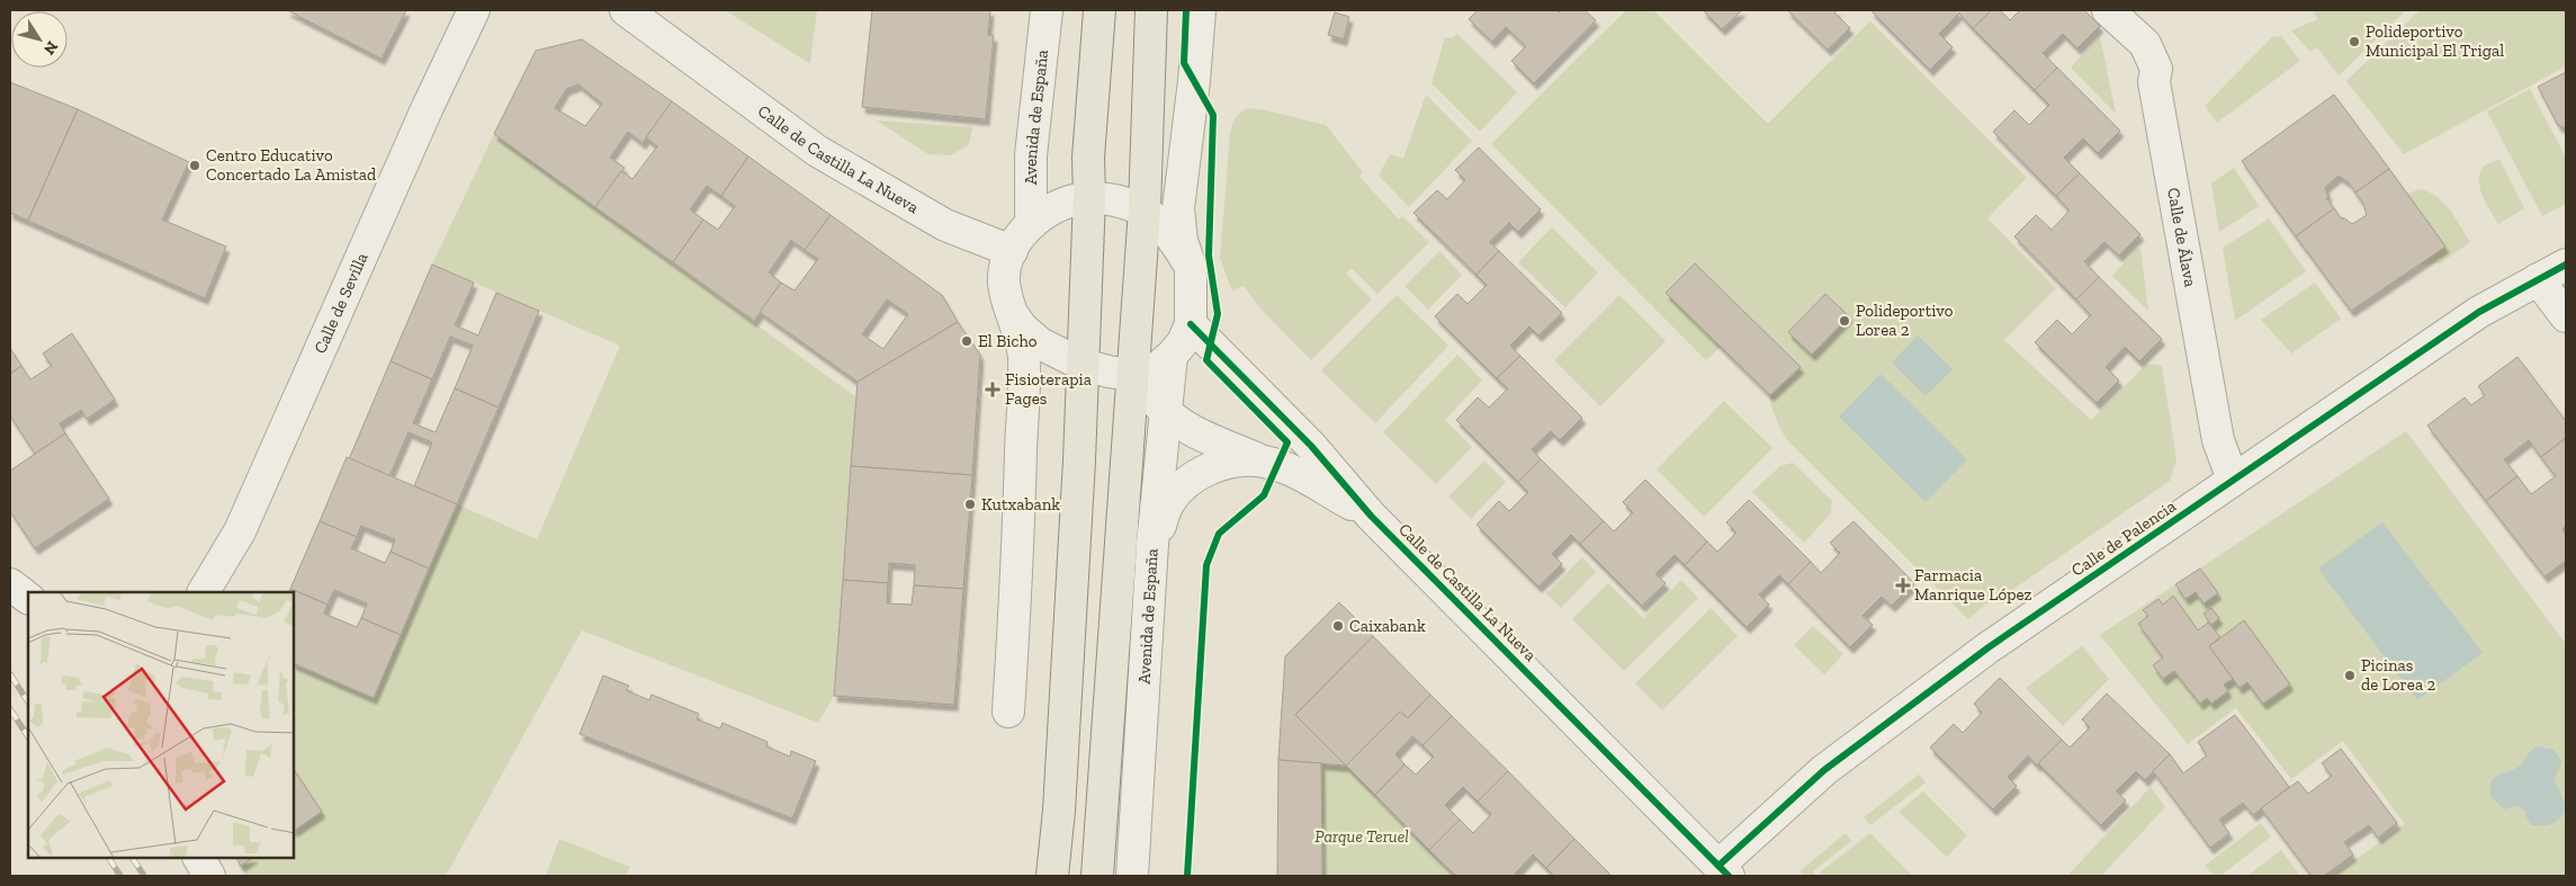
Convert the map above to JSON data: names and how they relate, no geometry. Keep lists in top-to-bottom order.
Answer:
{
  "streets": {
    "main road": ["Avenida de España"],
    "street": [
      "Calle de Castilla La Nueva",
      "Calle de Álava",
      "Calle de Sevilla",
      "Calle de Palencia"
    ]
  },
  "crossings": [
    ["Avenida de España", "Calle de Castilla La Nueva"],
    ["Calle de Castilla La Nueva", "Calle de Palencia"],
    ["Calle de Álava", "Calle de Palencia"]
  ],
  "parks": ["Parque Teruel"],
  "places": {
    "other": [
      "Polideportivo Municipal El Trigal",
      "Centro Educativo Concertado La Amistad",
      "Polideportivo Lorea 2",
      "El Bicho",
      "Kutxabank",
      "Caixabank",
      "Picinas de Lorea 2"
    ],
    "health": ["Fisioterapia Fages", "Farmacia Manrique López"]
  },
  "north": "bottom right"
}
